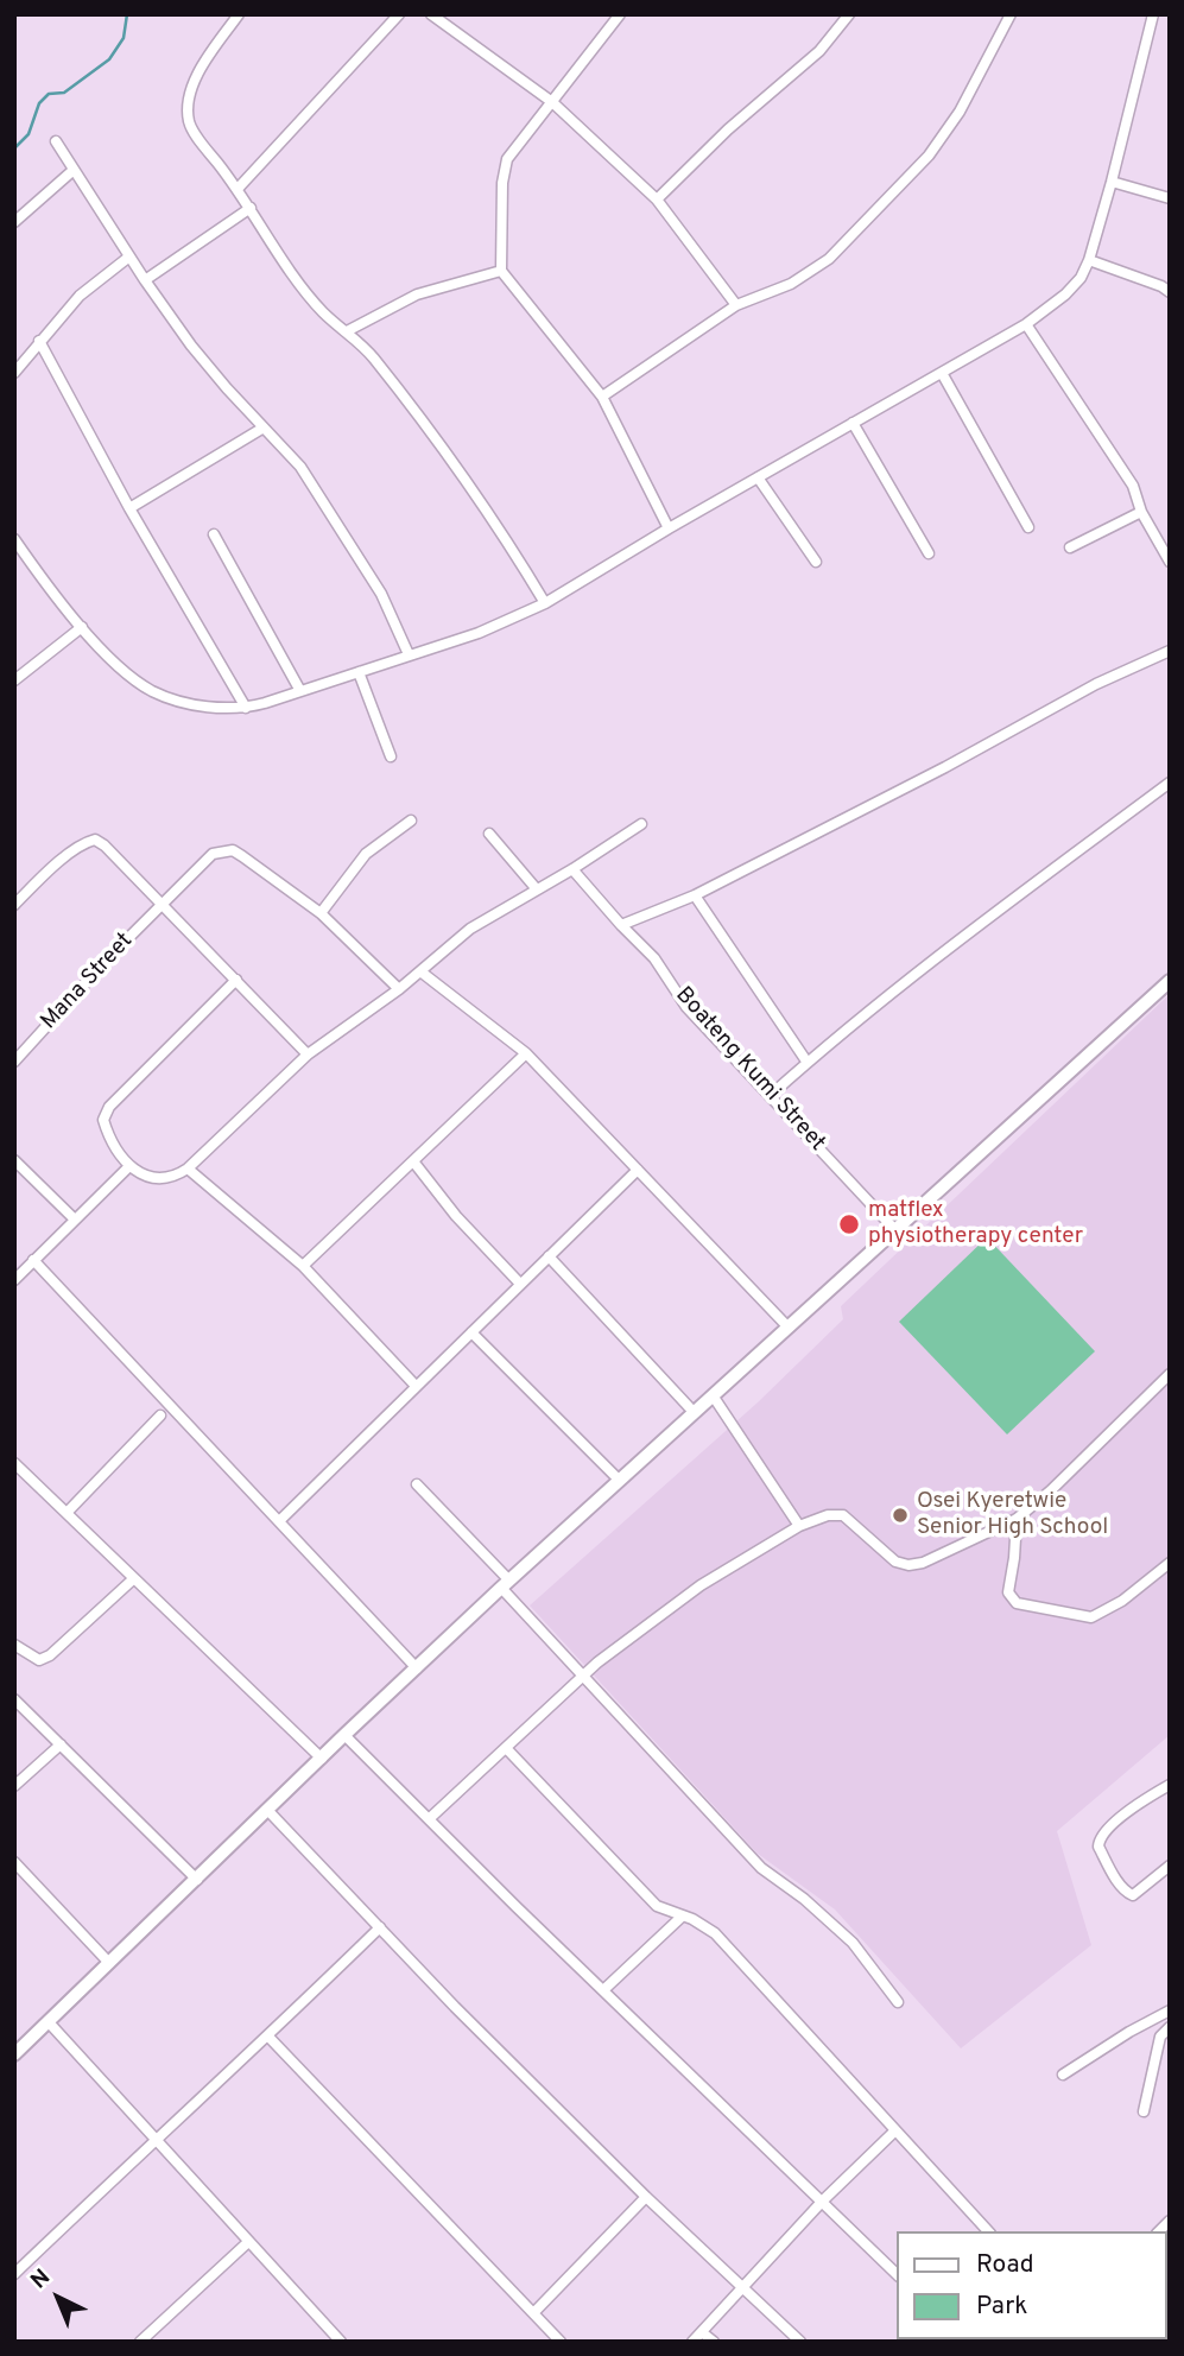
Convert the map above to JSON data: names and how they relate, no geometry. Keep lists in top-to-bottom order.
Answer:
{
  "streets": {
    "street": ["Mana Street", "Boateng Kumi Street"]
  },
  "places": ["matflex physiotherapy center", "Osei Kyeretwie Senior High School"],
  "legend": ["Road", "Park"],
  "north": "top left"
}
